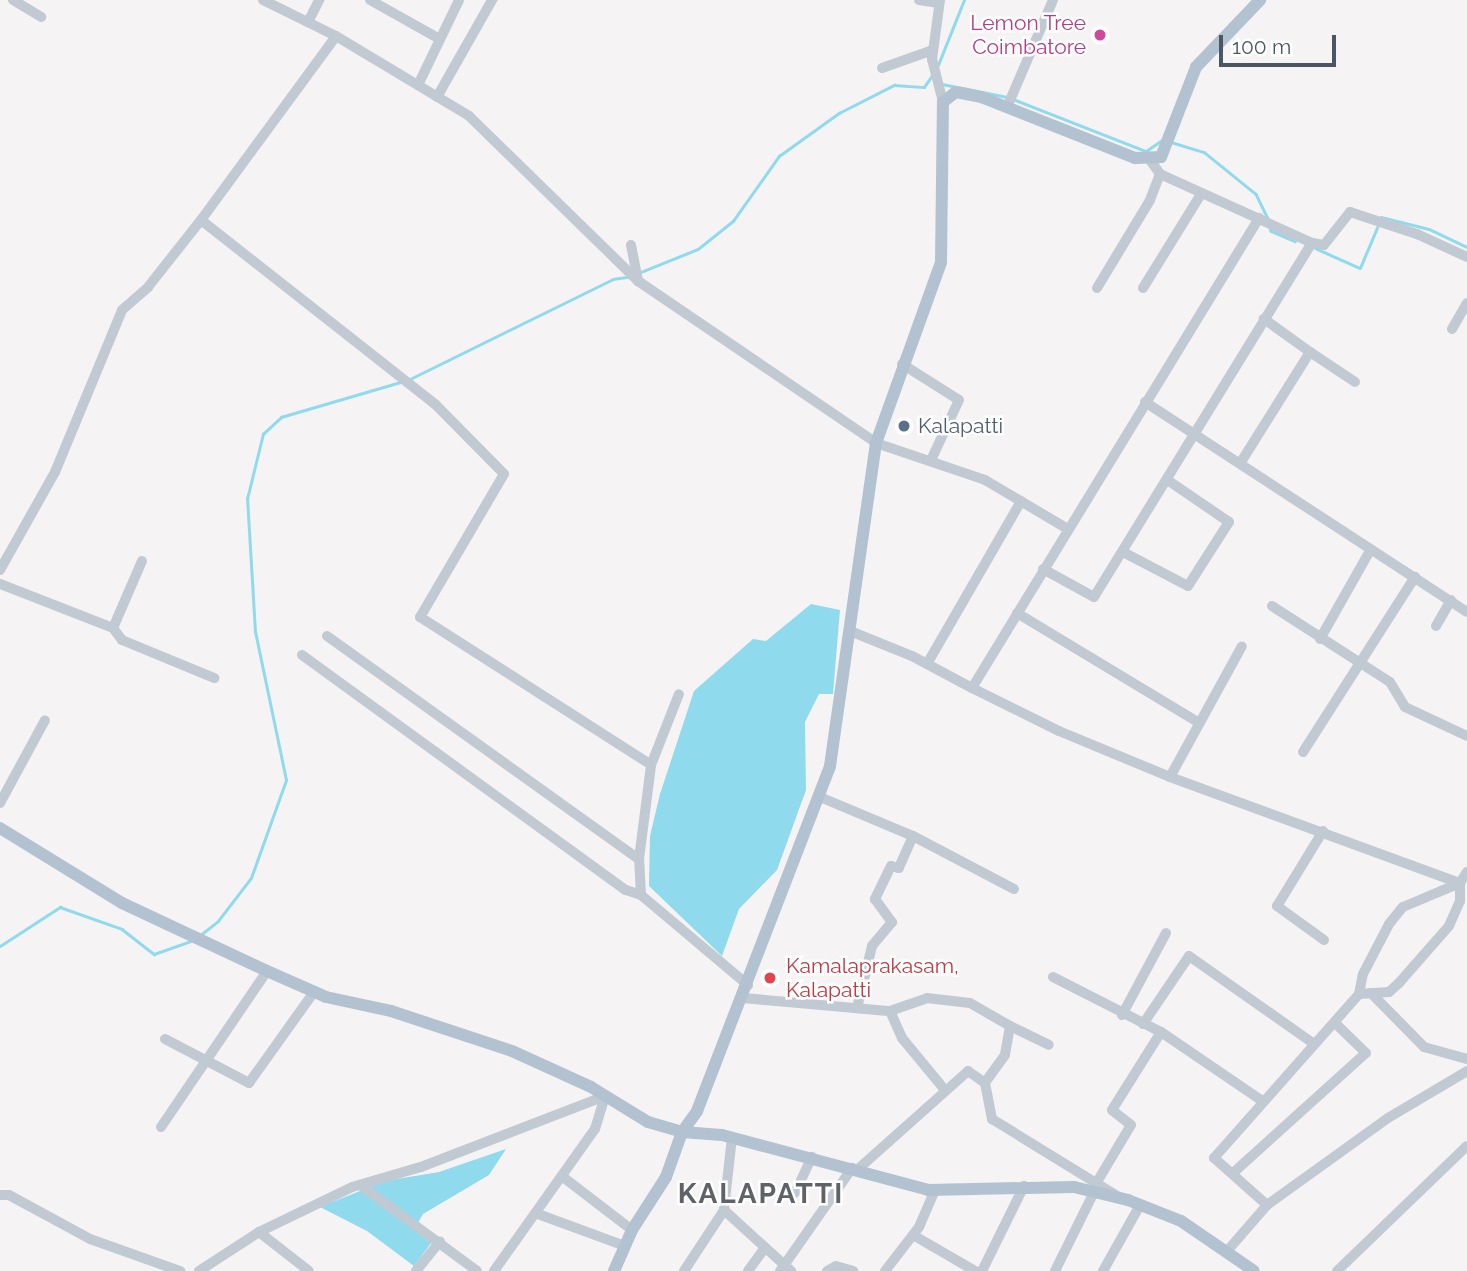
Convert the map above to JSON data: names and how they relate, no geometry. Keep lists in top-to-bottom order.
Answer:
{
  "districts": ["KALAPATTI"],
  "places": ["Lemon Tree Coimbatore", "Kalapatti", "Kamalaprakasam, Kalapatti"],
  "scale_bar": "100 m"
}
